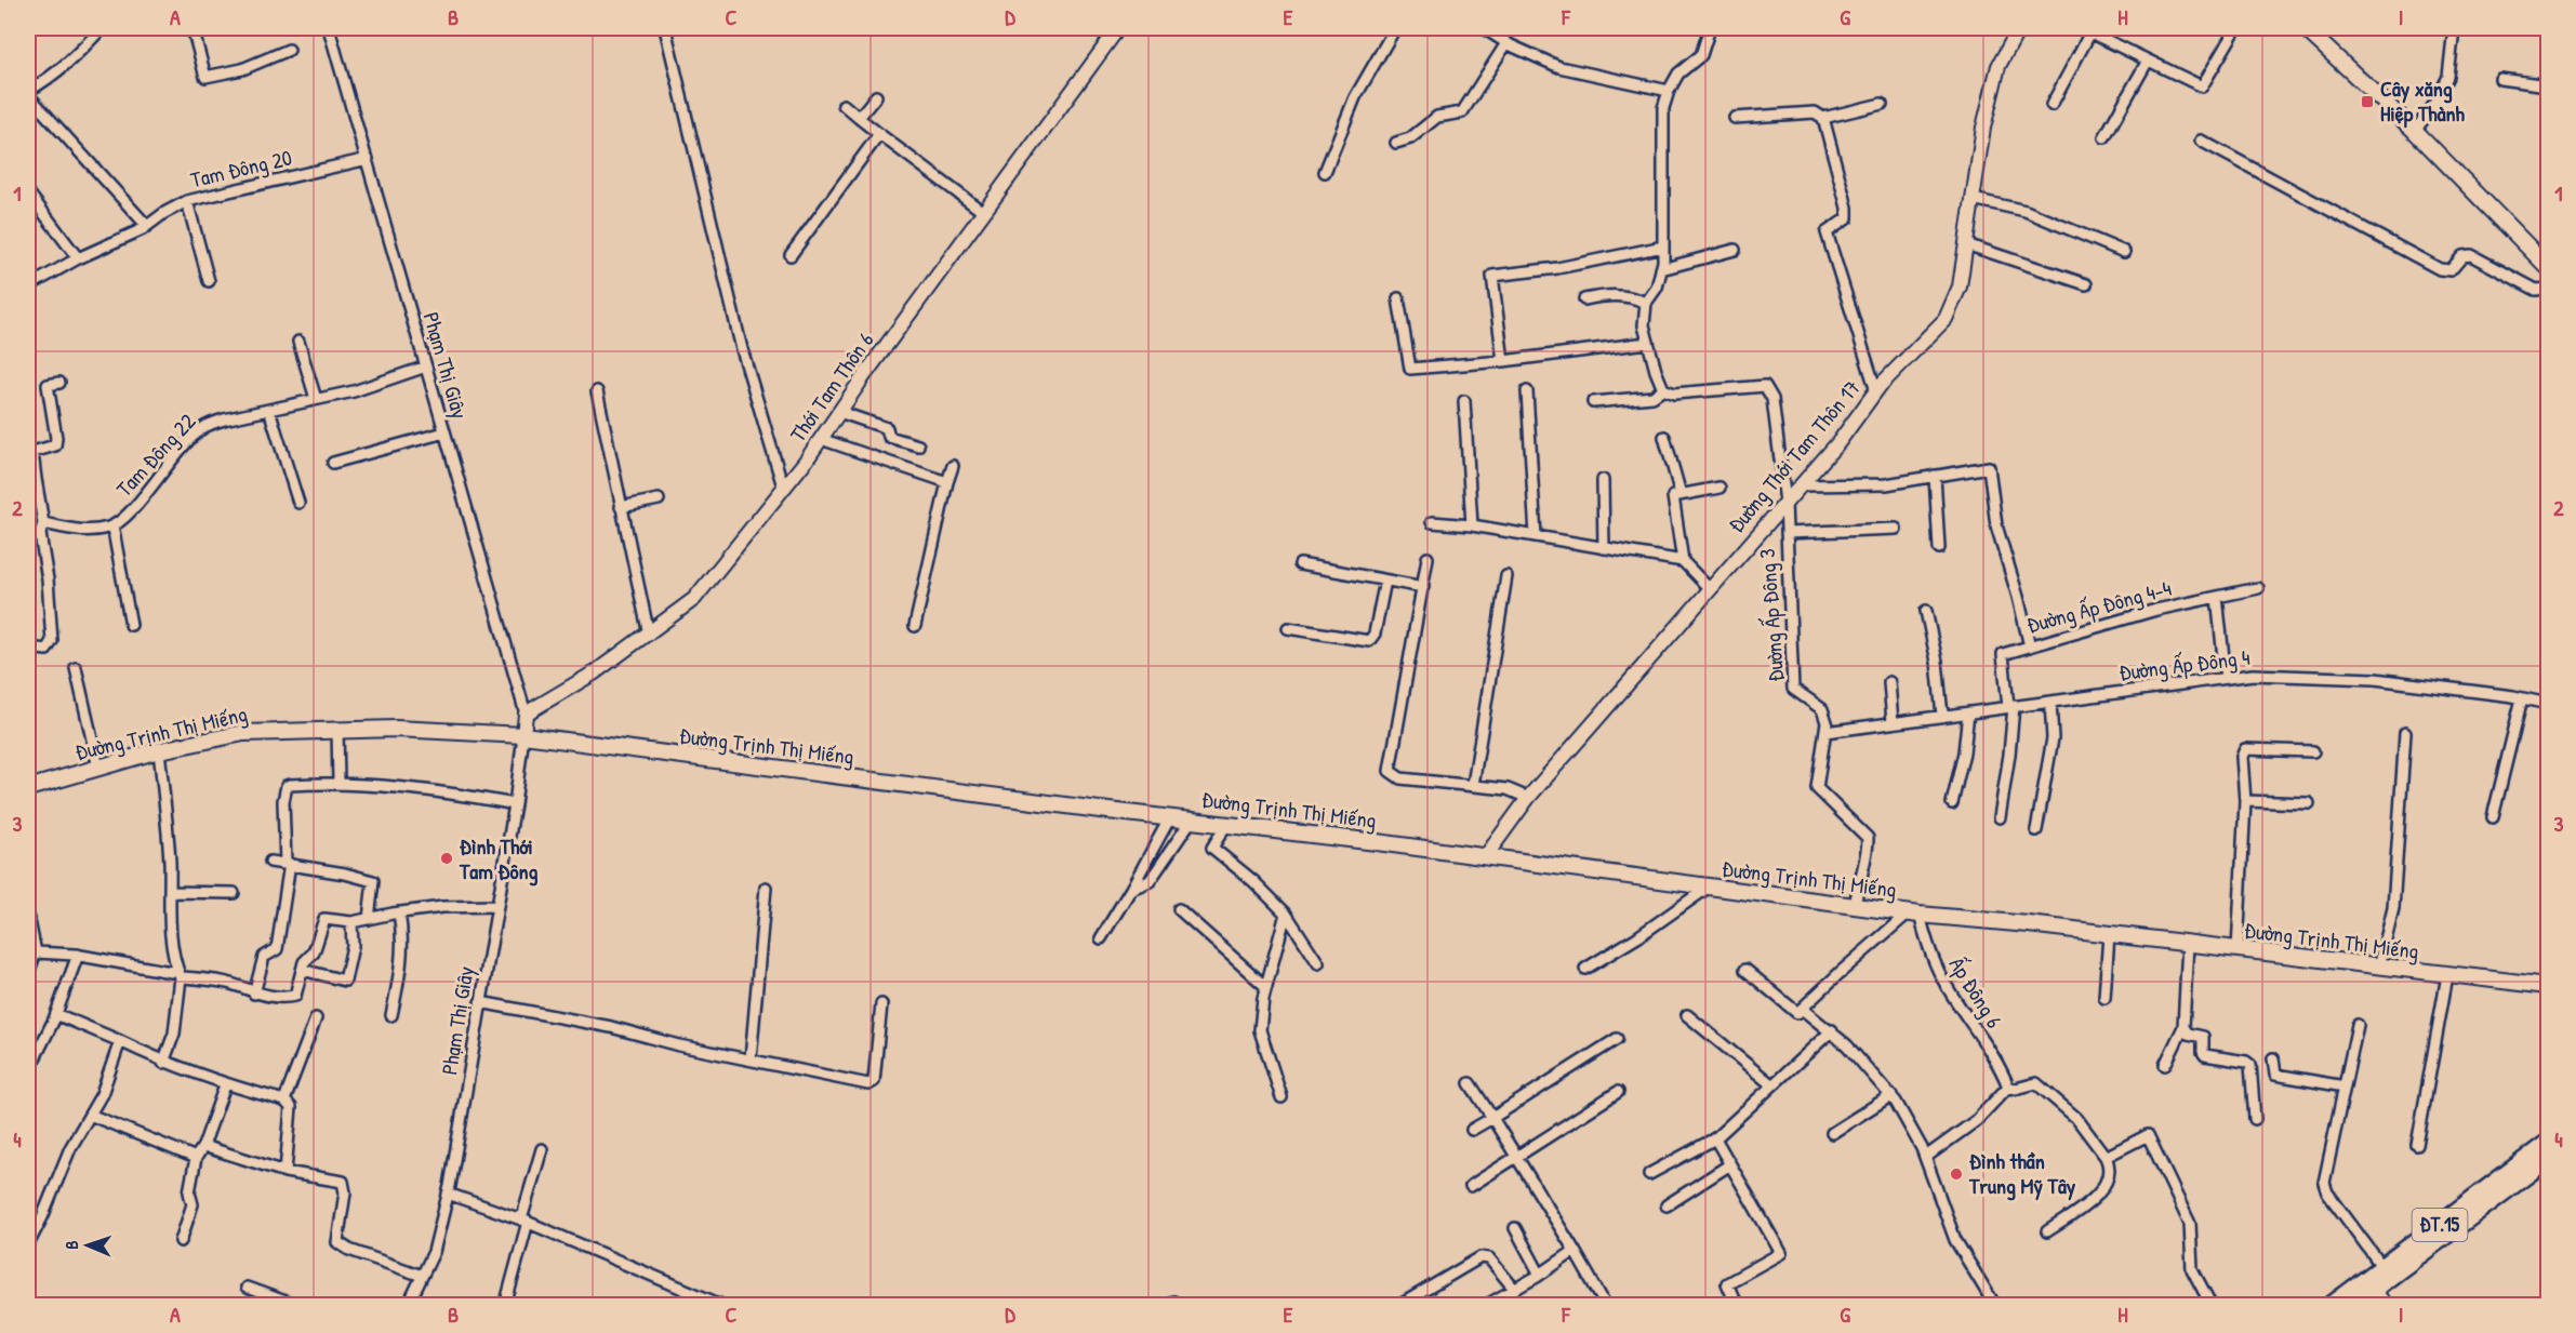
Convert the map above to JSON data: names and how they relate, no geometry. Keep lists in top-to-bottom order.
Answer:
{
  "streets": {
    "main road": ["Đường Trịnh Thị Miếng", "ĐT.15"],
    "street": [
      "Tam Đông 20",
      "Phạm Thị Giây",
      "Thới Tam Thôn 6",
      "Tam Đông 22",
      "Đường Thới Tam Thôn 17",
      "Đường Ấp Đông 4-4",
      "Đường Ấp Đông 3",
      "Đường Ấp Đông 4",
      "Ấp Đông 6"
    ]
  },
  "crossings": [
    ["Tam Đông 20", "Phạm Thị Giây"],
    ["Phạm Thị Giây", "Thới Tam Thôn 6"],
    ["Phạm Thị Giây", "Tam Đông 22"],
    ["Phạm Thị Giây", "Đường Trịnh Thị Miếng"],
    ["Đường Thới Tam Thôn 17", "Đường Ấp Đông 3"],
    ["Đường Thới Tam Thôn 17", "Đường Trịnh Thị Miếng"],
    ["Đường Ấp Đông 4-4", "Đường Ấp Đông 4"],
    ["Đường Ấp Đông 3", "Đường Ấp Đông 4"],
    ["Đường Ấp Đông 3", "Đường Trịnh Thị Miếng"],
    ["Đường Trịnh Thị Miếng", "Ấp Đông 6"]
  ],
  "places": {
    "transit": ["Cây xăng Hiệp Thành"],
    "other": ["Đình Thới Tam Đông", "Đình thần Trung Mỹ Tây"]
  },
  "north": "left",
  "grid": {
    "columns": [
      "A",
      "B",
      "C",
      "D",
      "E",
      "F",
      "G",
      "H",
      "I"
    ],
    "rows": [
      "1",
      "2",
      "3",
      "4"
    ]
  }
}
